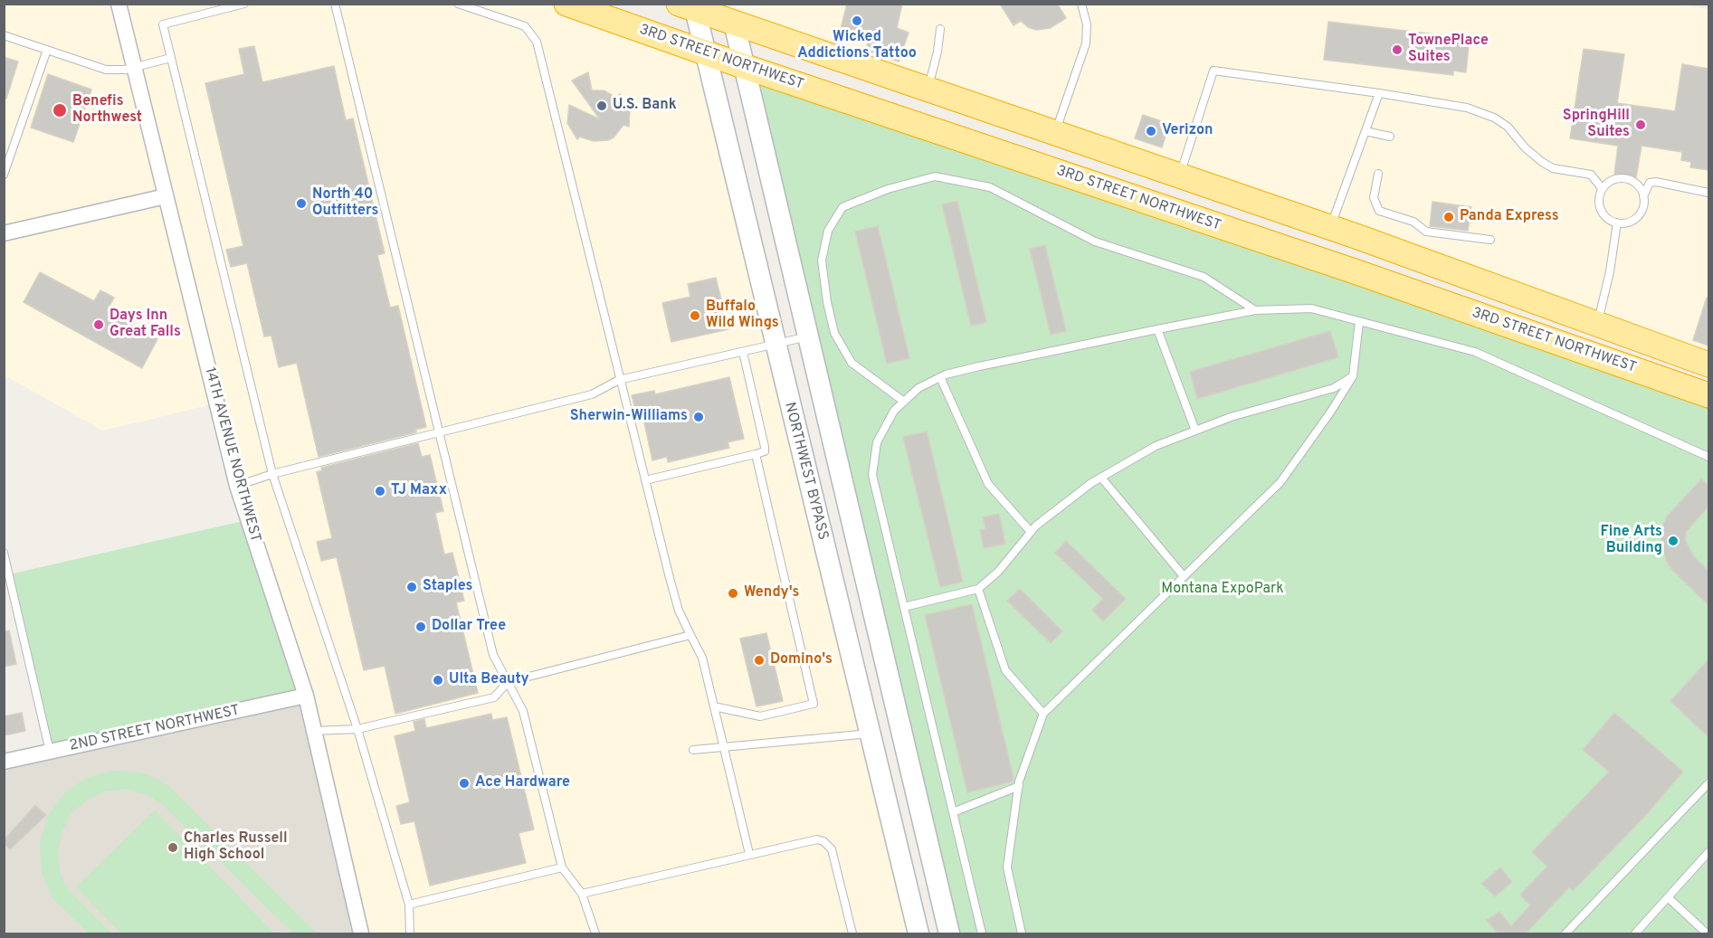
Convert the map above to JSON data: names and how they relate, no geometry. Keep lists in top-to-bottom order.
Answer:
{
  "streets": {
    "highway": ["3RD STREET NORTHWEST"],
    "main road": ["NORTHWEST BYPASS"],
    "street": ["14TH AVENUE NORTHWEST", "2ND STREET NORTHWEST"]
  },
  "crossings": [
    ["3RD STREET NORTHWEST", "NORTHWEST BYPASS"],
    ["14TH AVENUE NORTHWEST", "2ND STREET NORTHWEST"]
  ],
  "parks": ["Montana ExpoPark"],
  "places": [
    "Wicked Addictions Tattoo",
    "TownePlace Suites",
    "U.S. Bank",
    "Benefis Northwest",
    "SpringHill Suites",
    "Verizon",
    "North 40 Outfitters",
    "Panda Express",
    "Buffalo Wild Wings",
    "Days Inn Great Falls",
    "Sherwin-Williams",
    "TJ Maxx",
    "Fine Arts Building",
    "Staples",
    "Wendy's",
    "Dollar Tree",
    "Domino's",
    "Ulta Beauty",
    "Ace Hardware",
    "Charles Russell High School"
  ]
}
